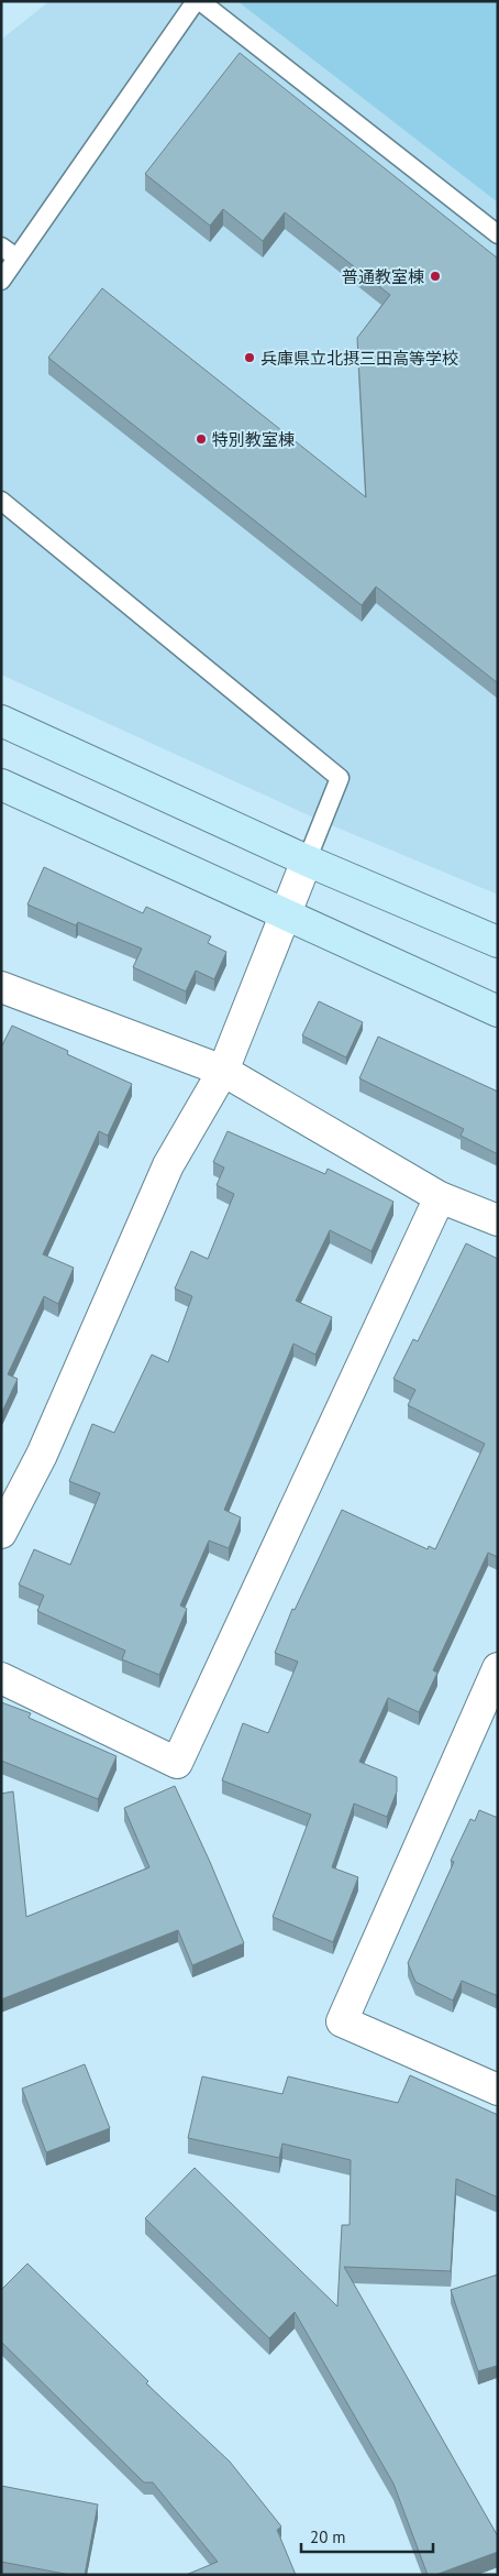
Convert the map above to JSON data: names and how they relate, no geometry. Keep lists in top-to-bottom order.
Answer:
{
  "places": ["普通教室棟", "兵庫県立北摂三田高等学校", "特別教室棟"],
  "scale_bar": "20 m"
}
